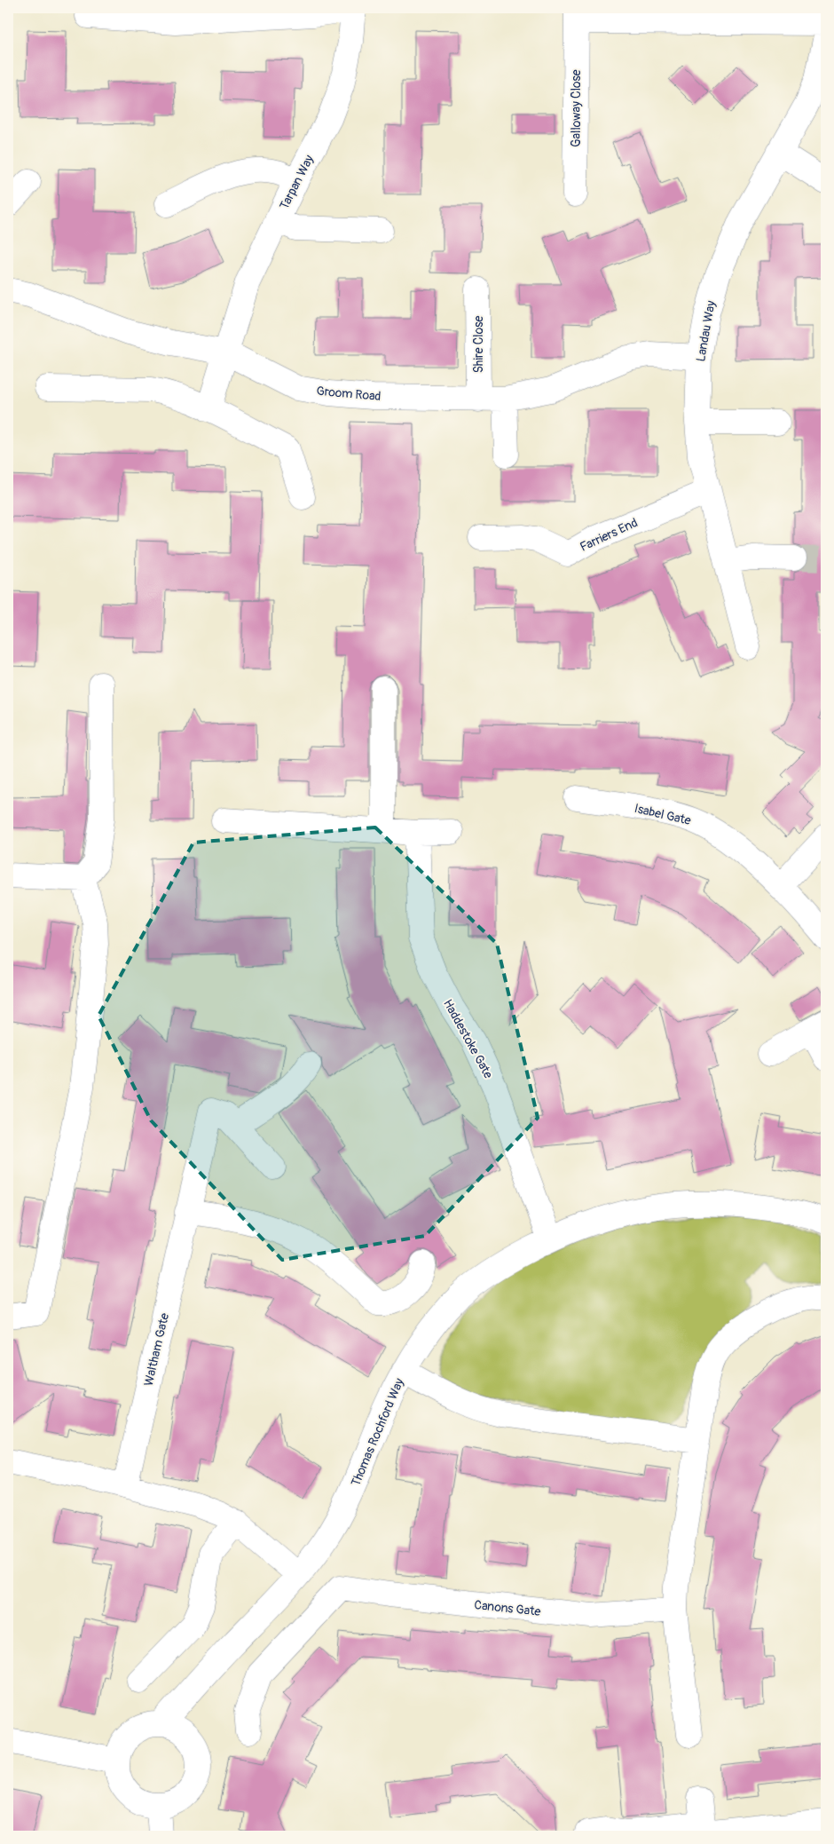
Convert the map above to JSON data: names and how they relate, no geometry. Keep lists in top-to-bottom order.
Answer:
{
  "streets": {
    "street": [
      "Galloway Close",
      "Tarpan Way",
      "Landau Way",
      "Shire Close",
      "Groom Road",
      "Farriers End",
      "Isabel Gate",
      "Haddestoke Gate",
      "Waltham Gate",
      "Thomas Rochford Way",
      "Canons Gate"
    ]
  },
  "crossings": [
    ["Tarpan Way", "Groom Road"],
    ["Landau Way", "Groom Road"],
    ["Landau Way", "Farriers End"],
    ["Shire Close", "Groom Road"],
    ["Haddestoke Gate", "Thomas Rochford Way"]
  ]
}
